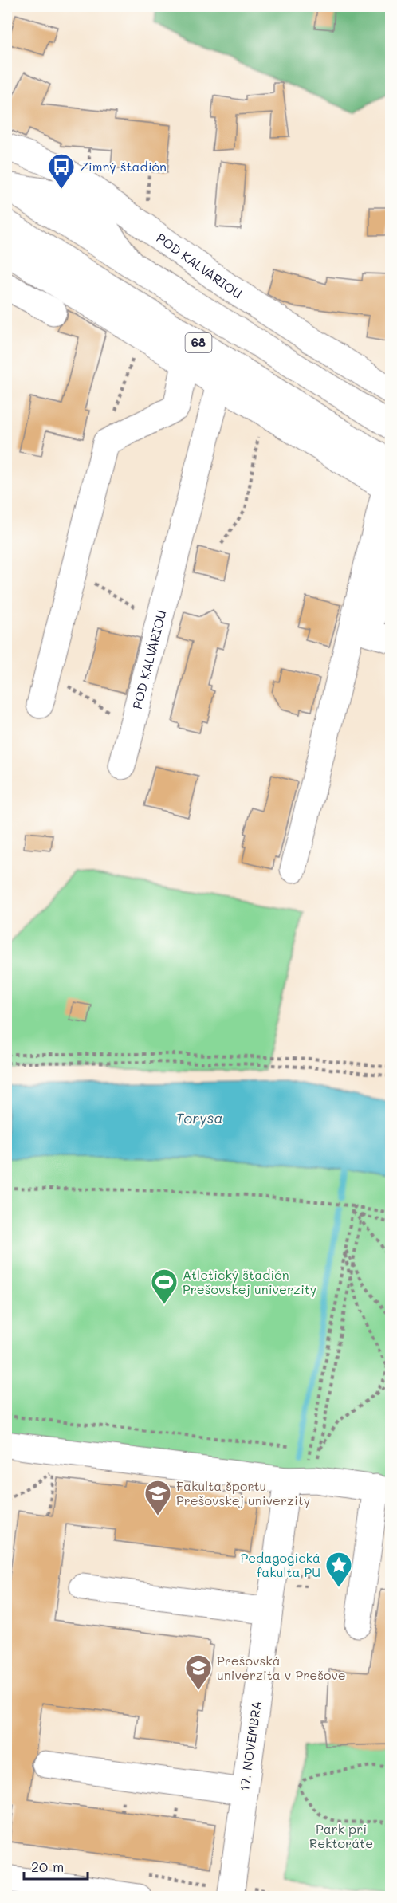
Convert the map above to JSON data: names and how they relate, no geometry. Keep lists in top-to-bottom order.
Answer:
{
  "streets": {
    "street": ["POD KALVÁRIOU", "68", "17. NOVEMBRA"]
  },
  "water": ["Torysa"],
  "parks": ["Park pri Rektoráte"],
  "places": {
    "bus stop": ["Zimný štadión"],
    "sports": ["Atletický štadión Prešovskej univerzity"],
    "school or university": ["Fakulta športu Prešovskej univerzity", "Prešovská univerzita v Prešove"],
    "place": ["Pedagogická fakulta PU"]
  },
  "scale_bar": "20 m"
}
